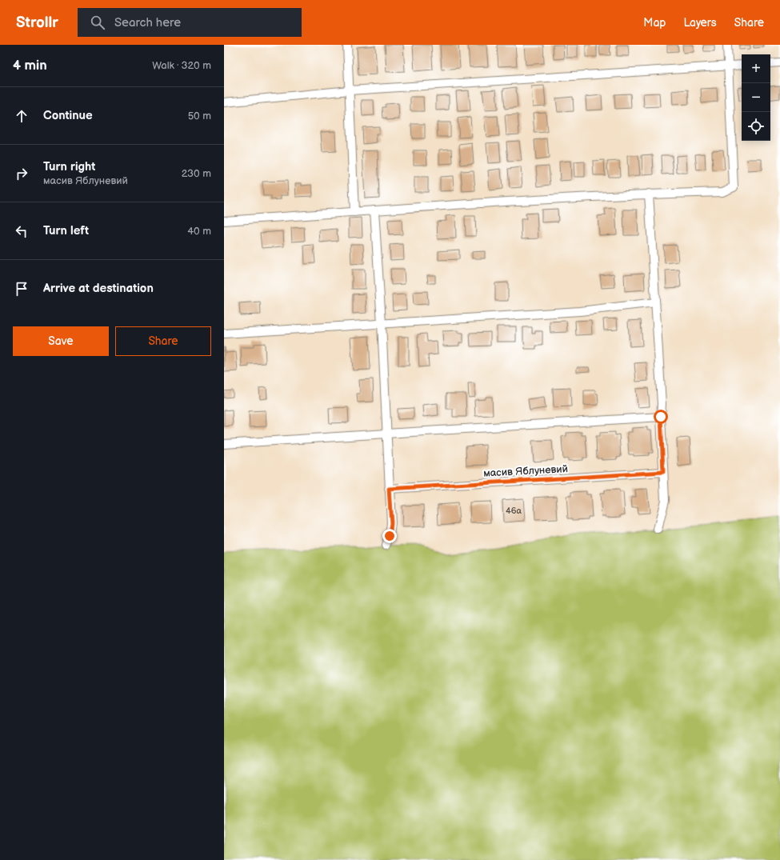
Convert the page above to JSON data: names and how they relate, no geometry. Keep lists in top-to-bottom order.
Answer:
{
  "streets": {
    "street": ["масив Яблуневий"]
  },
  "house_numbers": ["46а"],
  "page": {
    "header": "Strollr",
    "search": "Search here",
    "nav": ["Map", "Layers", "Share"],
    "heading": ["4 min", "Walk · 320 m"],
    "map_buttons": ["+", "−"],
    "list": [
      ["Continue", "50 m"],
      ["Turn right", "масив Яблуневий", "230 m"],
      ["Turn left", "40 m"],
      "Arrive at destination"
    ],
    "buttons": ["Save", "Share"]
  }
}
